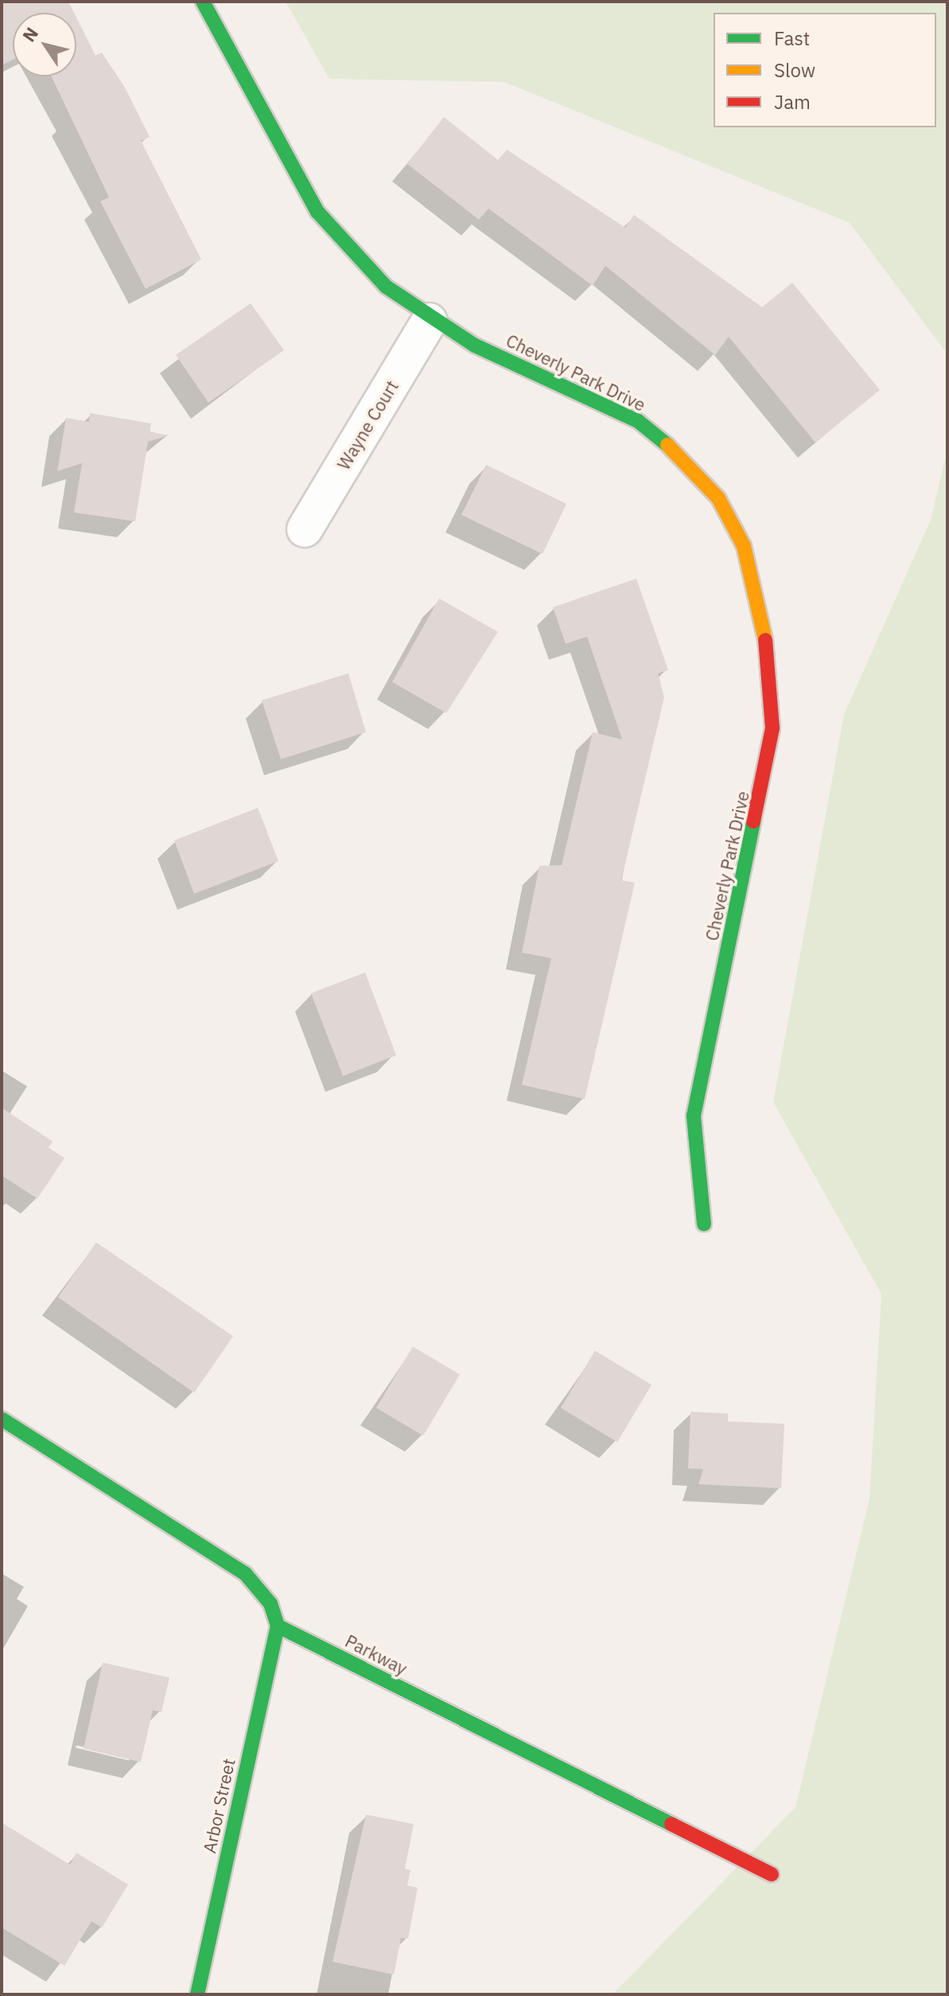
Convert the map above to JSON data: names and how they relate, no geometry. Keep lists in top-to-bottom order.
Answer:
{
  "streets": {
    "street": [
      "Cheverly Park Drive",
      "Wayne Court",
      "Parkway",
      "Arbor Street"
    ]
  },
  "crossings": [
    ["Cheverly Park Drive", "Wayne Court"],
    ["Parkway", "Arbor Street"]
  ],
  "legend": ["Fast", "Slow", "Jam"],
  "north": "top left"
}
